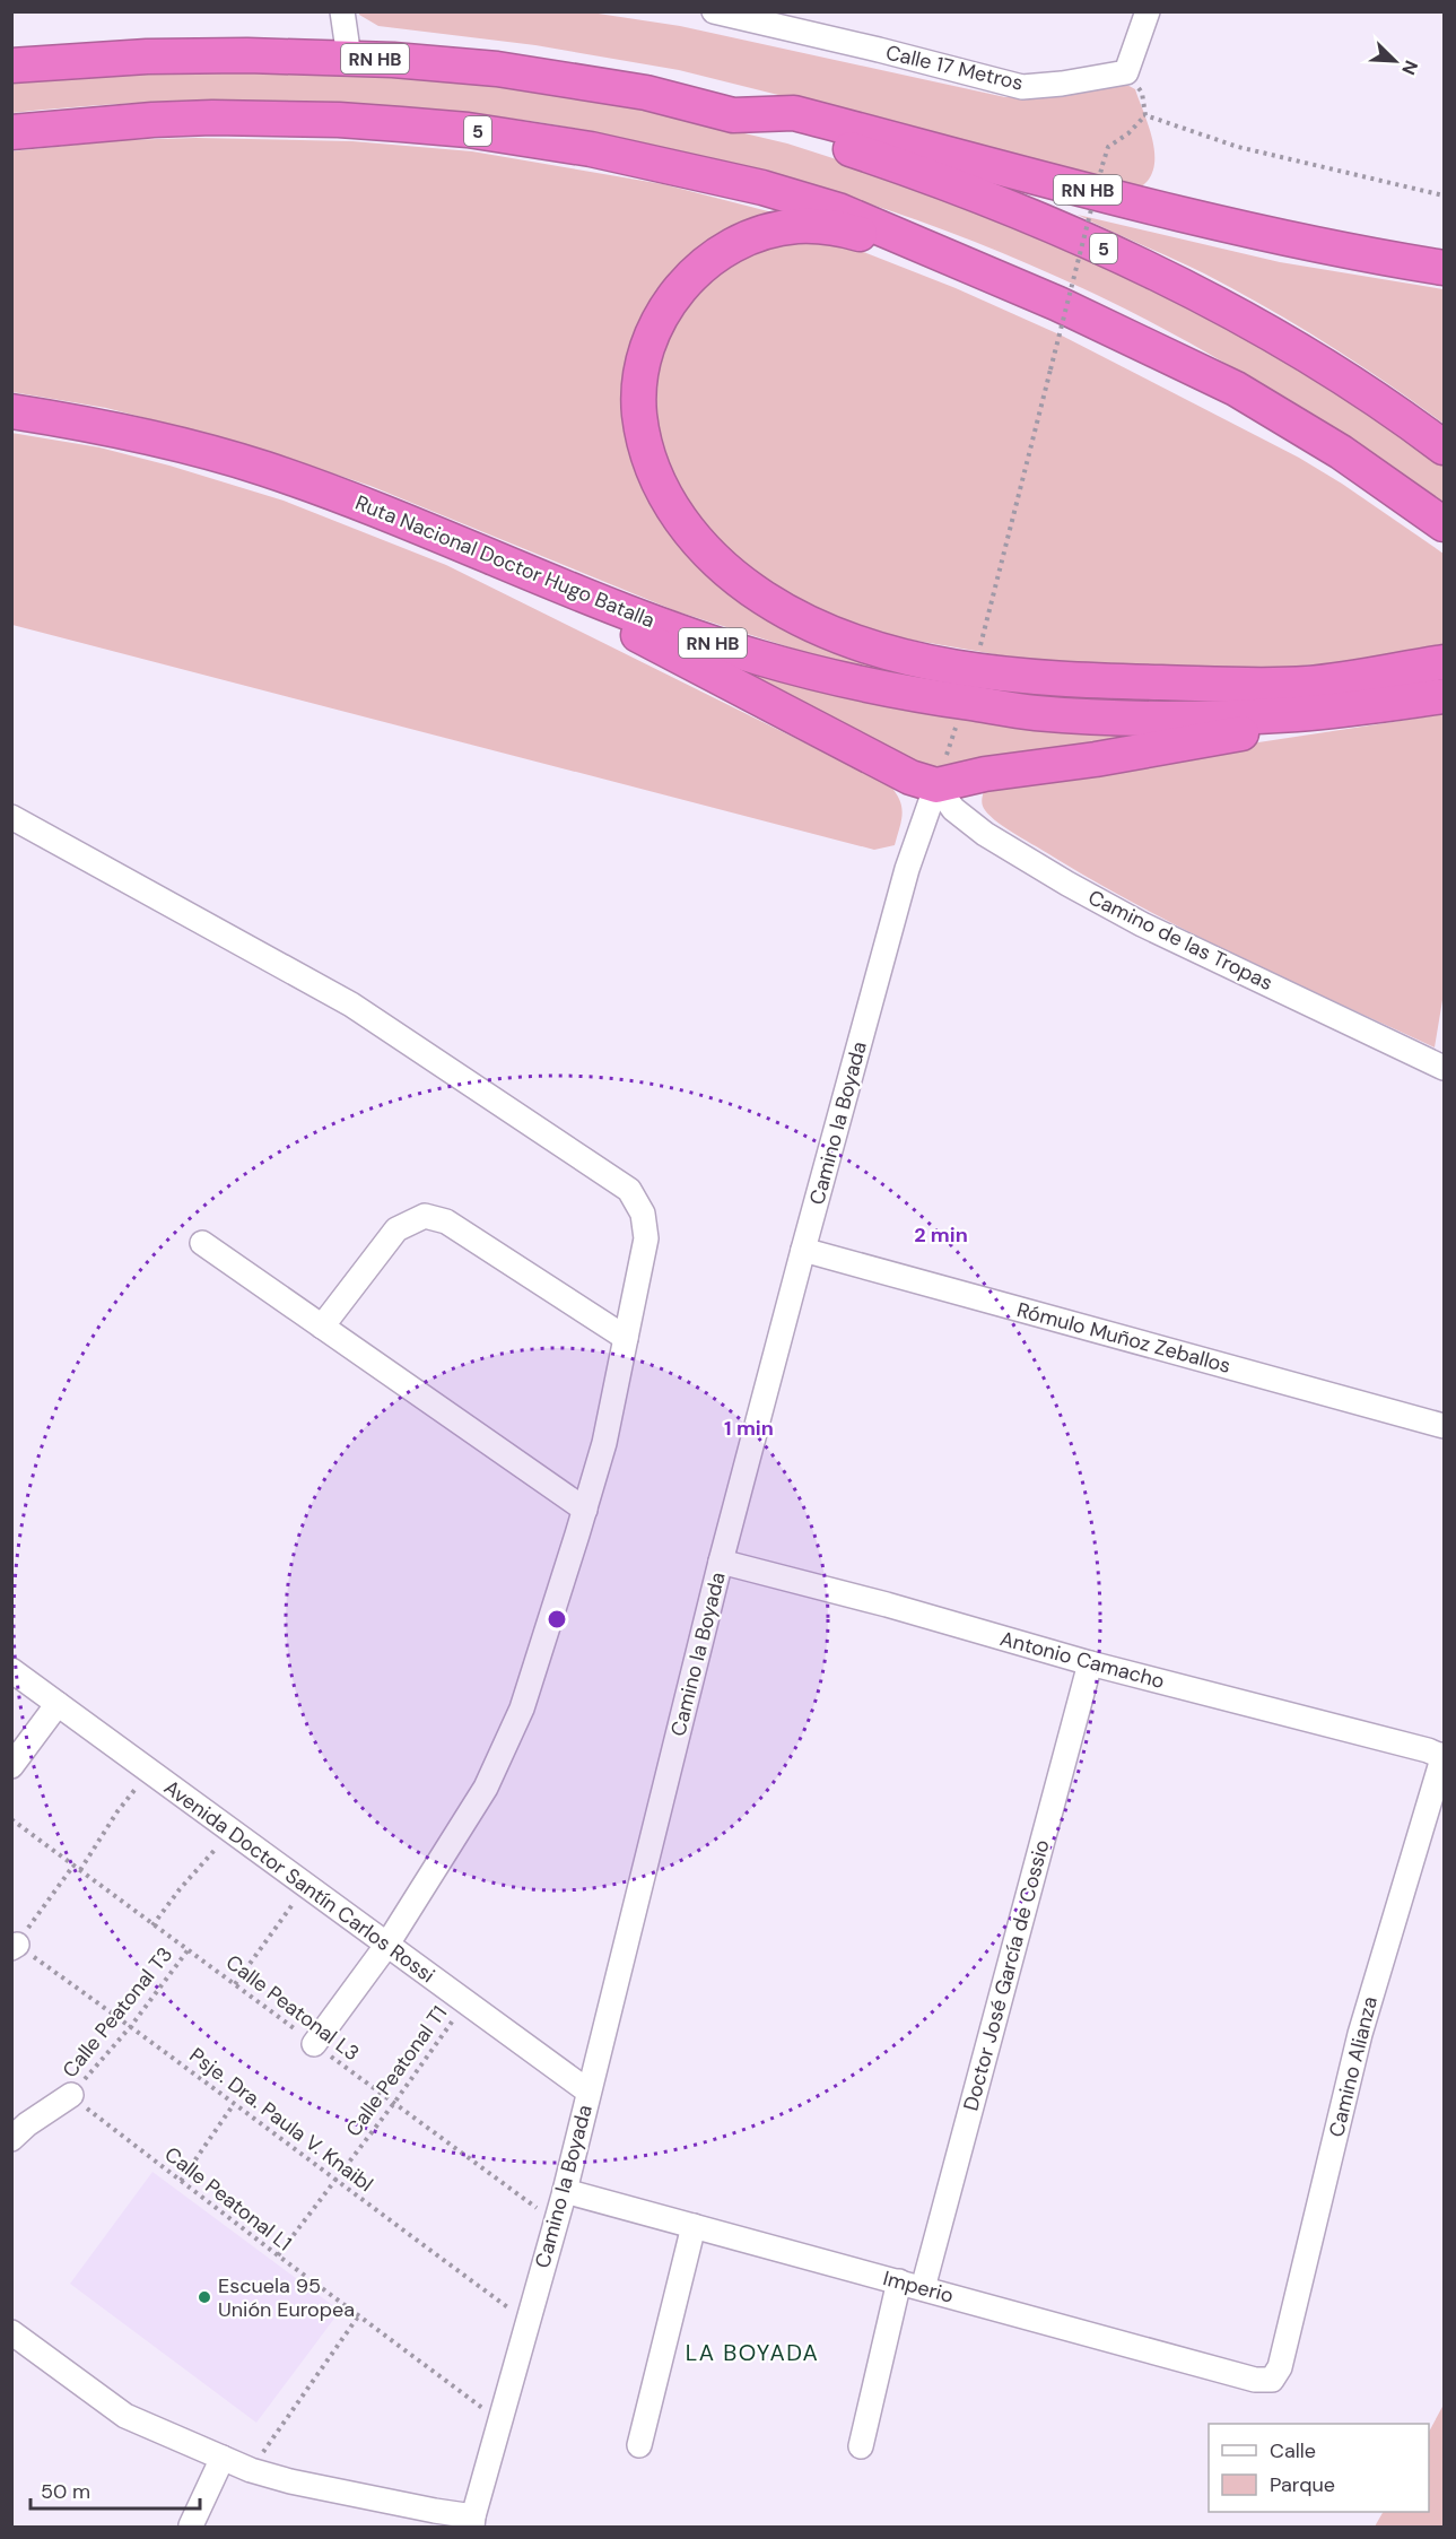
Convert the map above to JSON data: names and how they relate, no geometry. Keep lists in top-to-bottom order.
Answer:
{
  "streets": {
    "highway": ["RN HB", "5", "Ruta Nacional Doctor Hugo Batalla"],
    "street": [
      "Calle 17 Metros",
      "Camino de las Tropas",
      "Camino la Boyada",
      "Rómulo Muñoz Zeballos",
      "Antonio Camacho",
      "Avenida Doctor Santín Carlos Rossi",
      "Doctor José García de Cossio",
      "Camino Alianza",
      "Imperio"
    ],
    "path": [
      "Calle Peatonal L3",
      "Calle Peatonal T3",
      "Calle Peatonal T1",
      "Psje. Dra. Paula V. Knaibl",
      "Calle Peatonal L1"
    ]
  },
  "crossings": [
    ["RN HB", "5"],
    ["Camino de las Tropas", "Camino la Boyada"],
    ["Camino la Boyada", "Rómulo Muñoz Zeballos"],
    ["Camino la Boyada", "Antonio Camacho"],
    ["Camino la Boyada", "Avenida Doctor Santín Carlos Rossi"],
    ["Camino la Boyada", "Calle Peatonal L3"],
    ["Camino la Boyada", "Psje. Dra. Paula V. Knaibl"],
    ["Camino la Boyada", "Calle Peatonal L1"],
    ["Camino la Boyada", "Imperio"],
    ["Antonio Camacho", "Doctor José García de Cossio"],
    ["Antonio Camacho", "Camino Alianza"],
    ["Avenida Doctor Santín Carlos Rossi", "Calle Peatonal T1"],
    ["Doctor José García de Cossio", "Imperio"],
    ["Calle Peatonal L3", "Calle Peatonal T3"],
    ["Calle Peatonal L3", "Calle Peatonal T1"],
    ["Calle Peatonal T3", "Psje. Dra. Paula V. Knaibl"],
    ["Calle Peatonal T3", "Calle Peatonal L1"],
    ["Camino Alianza", "Imperio"],
    ["Calle Peatonal T1", "Psje. Dra. Paula V. Knaibl"],
    ["Calle Peatonal T1", "Calle Peatonal L1"]
  ],
  "districts": ["LA BOYADA"],
  "places": ["Escuela 95 Unión Europea"],
  "legend": ["Calle", "Parque"],
  "scale_bar": "50 m",
  "north": "bottom right",
  "rings": ["2 min", "1 min"]
}
